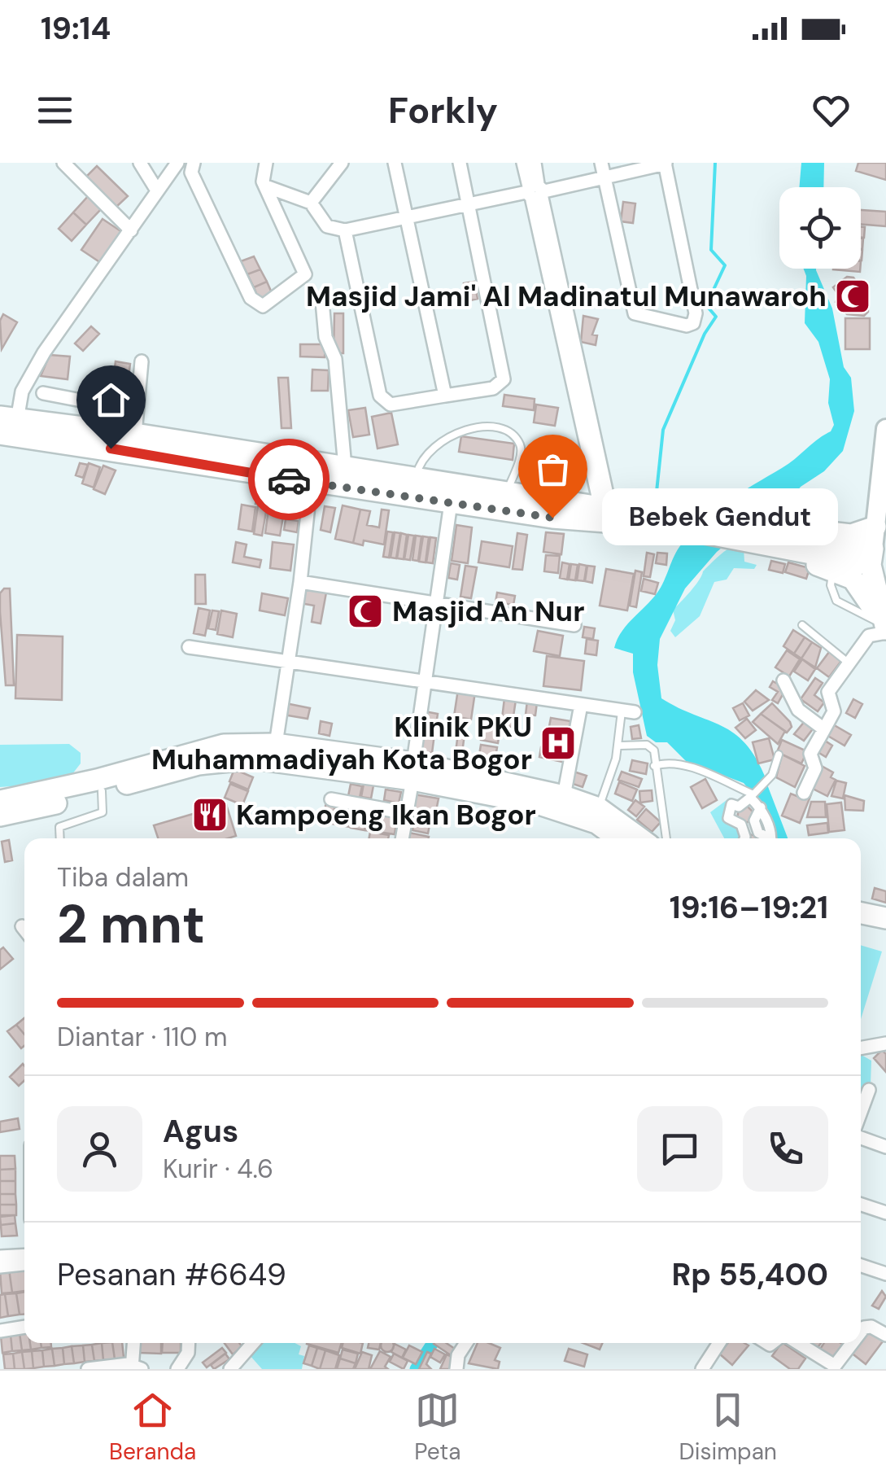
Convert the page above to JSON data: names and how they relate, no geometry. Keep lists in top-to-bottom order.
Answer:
{
  "places": {
    "mosque": ["Masjid Jami' Al Madinatul Munawaroh", "Masjid An Nur"],
    "other": ["Bebek Gendut"],
    "hospital": ["Klinik PKU Muhammadiyah Kota Bogor"],
    "restaurant": ["Kampoeng Ikan Bogor"]
  },
  "page": {
    "status": "19:14",
    "header": "Forkly",
    "bubble": "Bebek Gendut",
    "heading": ["2 mnt", "Tiba dalam", "19:16–19:21"],
    "panel": [
      "Agus",
      "Kurir · 4.6",
      "Pesanan #6649",
      "Rp 55,400"
    ],
    "bar": "Diantar · 110 m",
    "tabs": ["Beranda", "Peta", "Disimpan"]
  }
}
